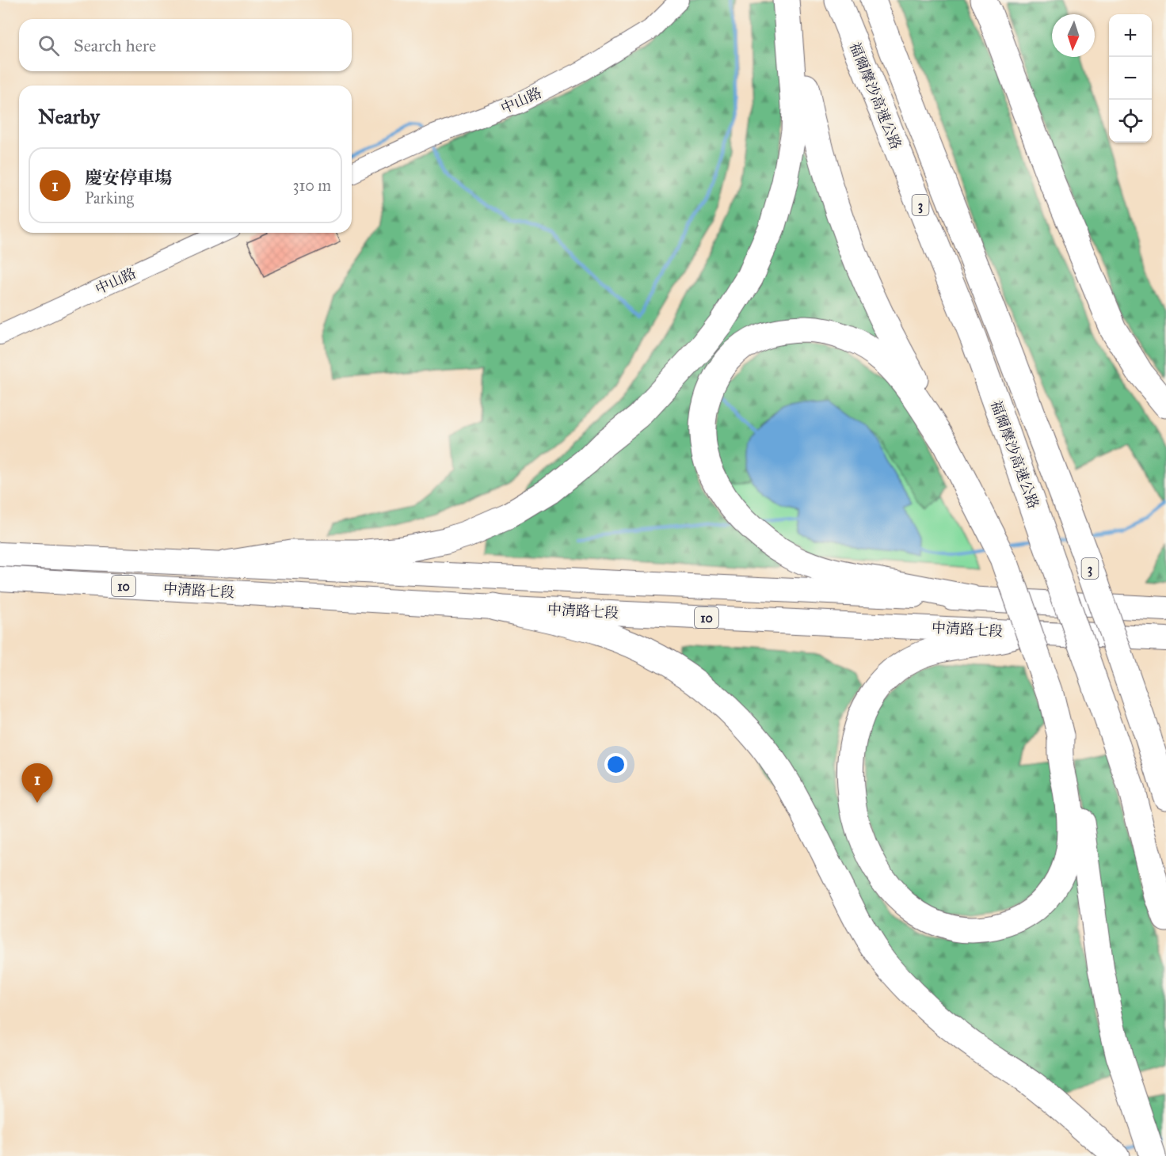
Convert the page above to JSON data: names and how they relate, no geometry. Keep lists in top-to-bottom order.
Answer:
{
  "streets": {
    "highway": ["福爾摩沙高速公路", "3"],
    "main road": ["10", "中清路七段"],
    "street": ["中山路"]
  },
  "north": "bottom",
  "page": {
    "map_buttons": ["+", "−"],
    "search": "Search here",
    "heading": "Nearby",
    "list": [
      {
        "mark": "1",
        "name": "慶安停車塲",
        "note": "Parking",
        "value": "310 m"
      }
    ],
    "pins": "1"
  }
}
